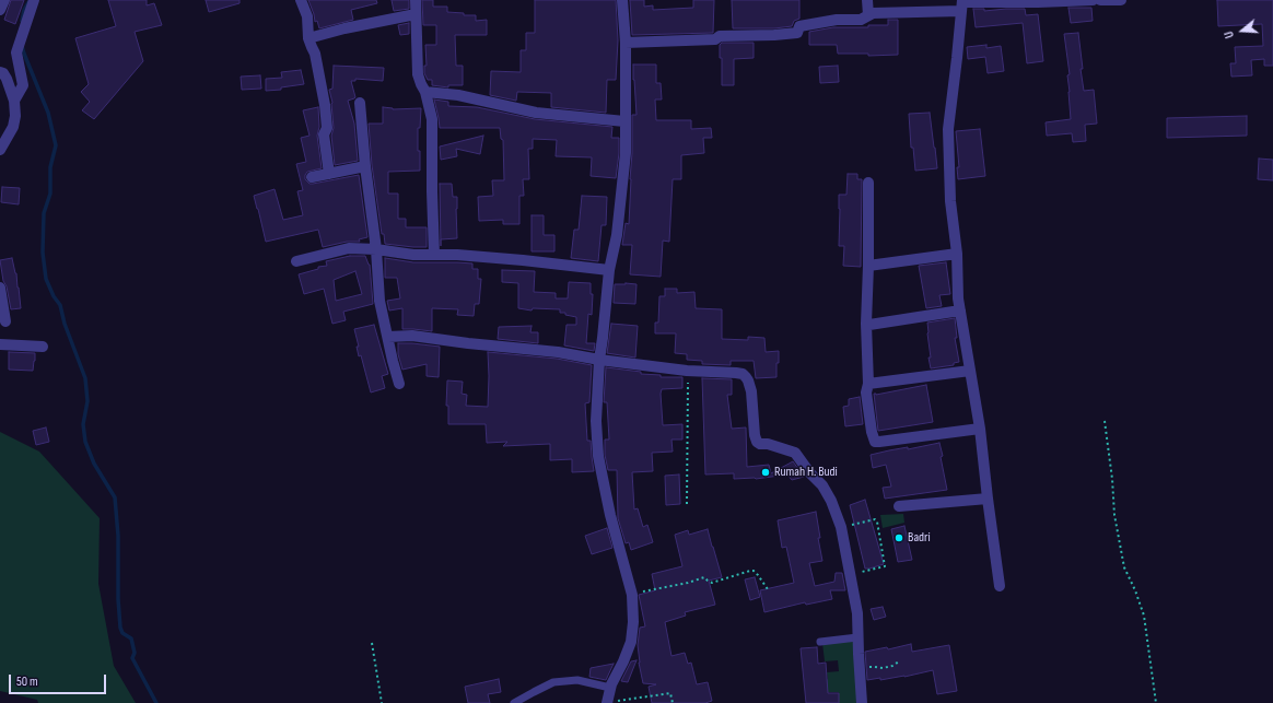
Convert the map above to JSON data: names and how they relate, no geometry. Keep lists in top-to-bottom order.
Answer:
{
  "places": ["Rumah H. Budi", "Badri"],
  "scale_bar": "50 m",
  "north": "left"
}
